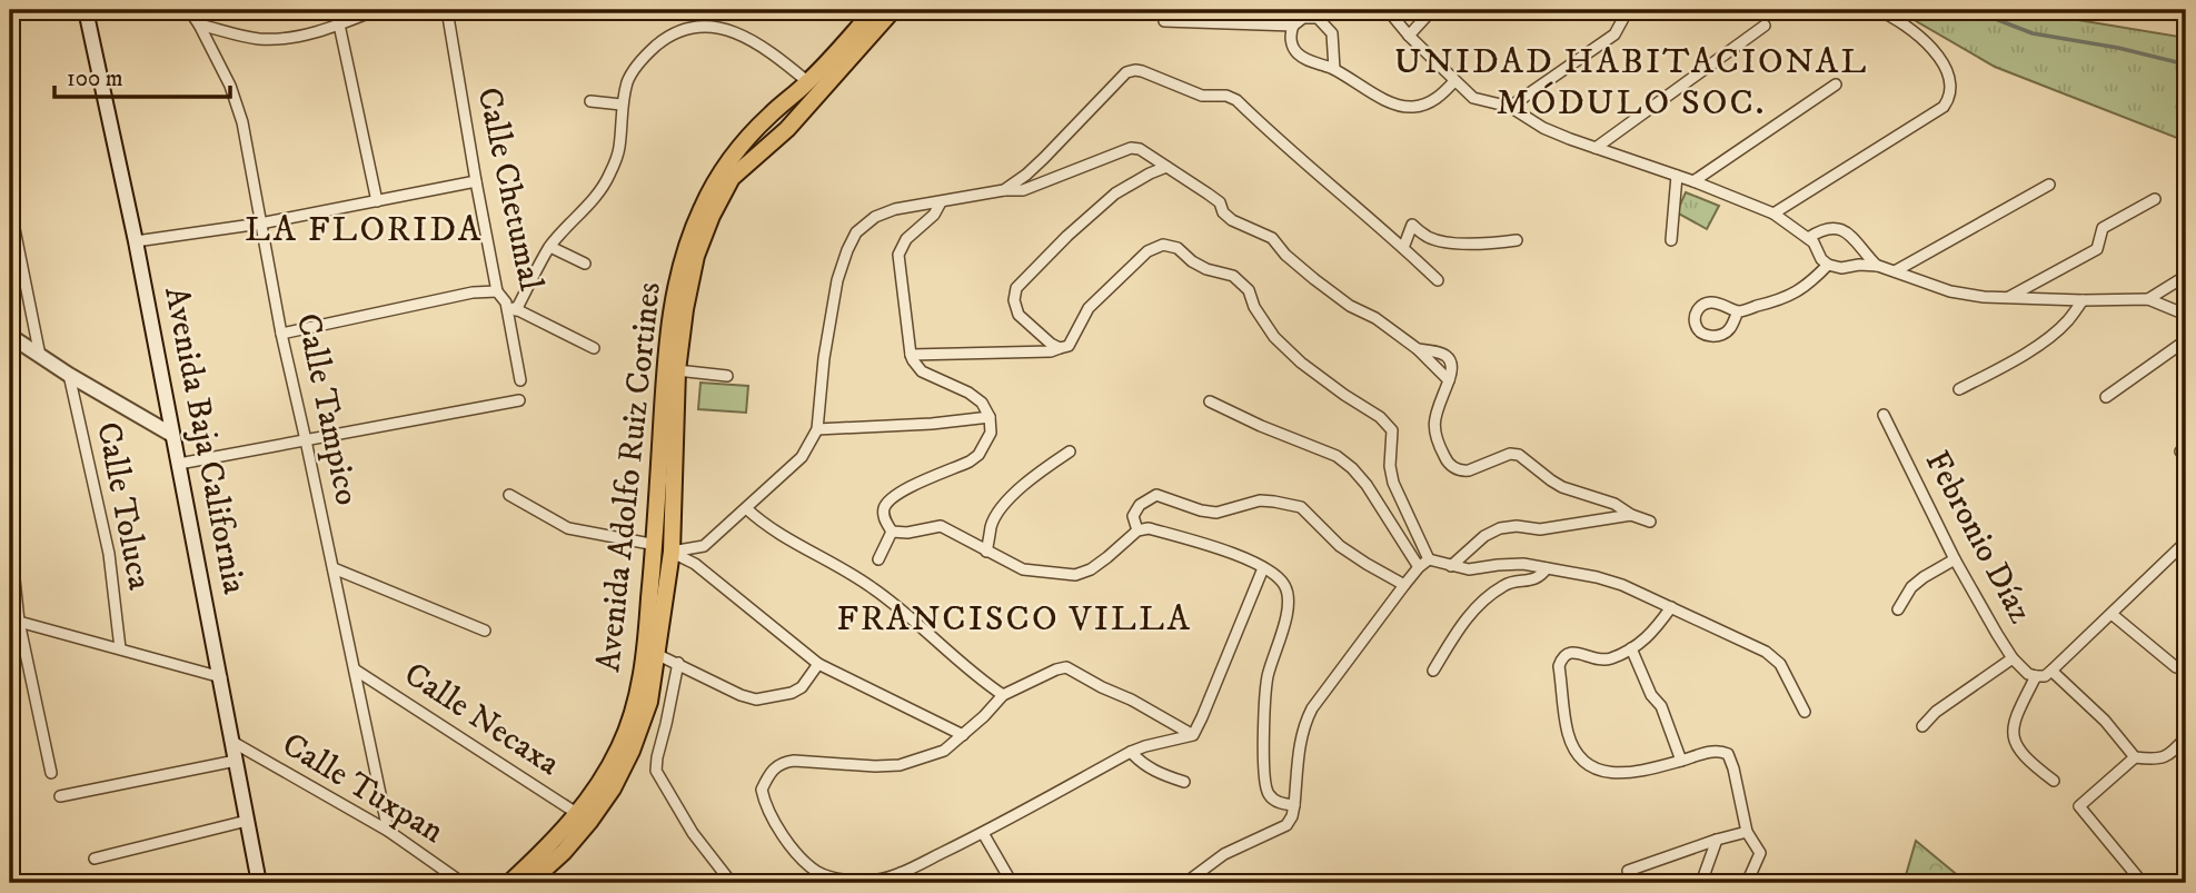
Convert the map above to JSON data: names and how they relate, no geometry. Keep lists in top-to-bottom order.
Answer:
{
  "streets": {
    "main road": ["Avenida Baja California", "Avenida Adolfo Ruiz Cortines"],
    "street": [
      "Calle Chetumal",
      "Calle Tampico",
      "Calle Toluca",
      "Febronio Díaz",
      "Calle Necaxa",
      "Calle Tuxpan"
    ]
  },
  "crossings": [
    ["Calle Tampico", "Calle Necaxa"],
    ["Calle Tampico", "Calle Tuxpan"],
    ["Avenida Baja California", "Calle Tuxpan"],
    ["Avenida Adolfo Ruiz Cortines", "Calle Necaxa"]
  ],
  "districts": ["UNIDAD HABITACIONAL MÓDULO SOC.", "LA FLORIDA", "FRANCISCO VILLA"],
  "scale_bar": "100 m"
}
